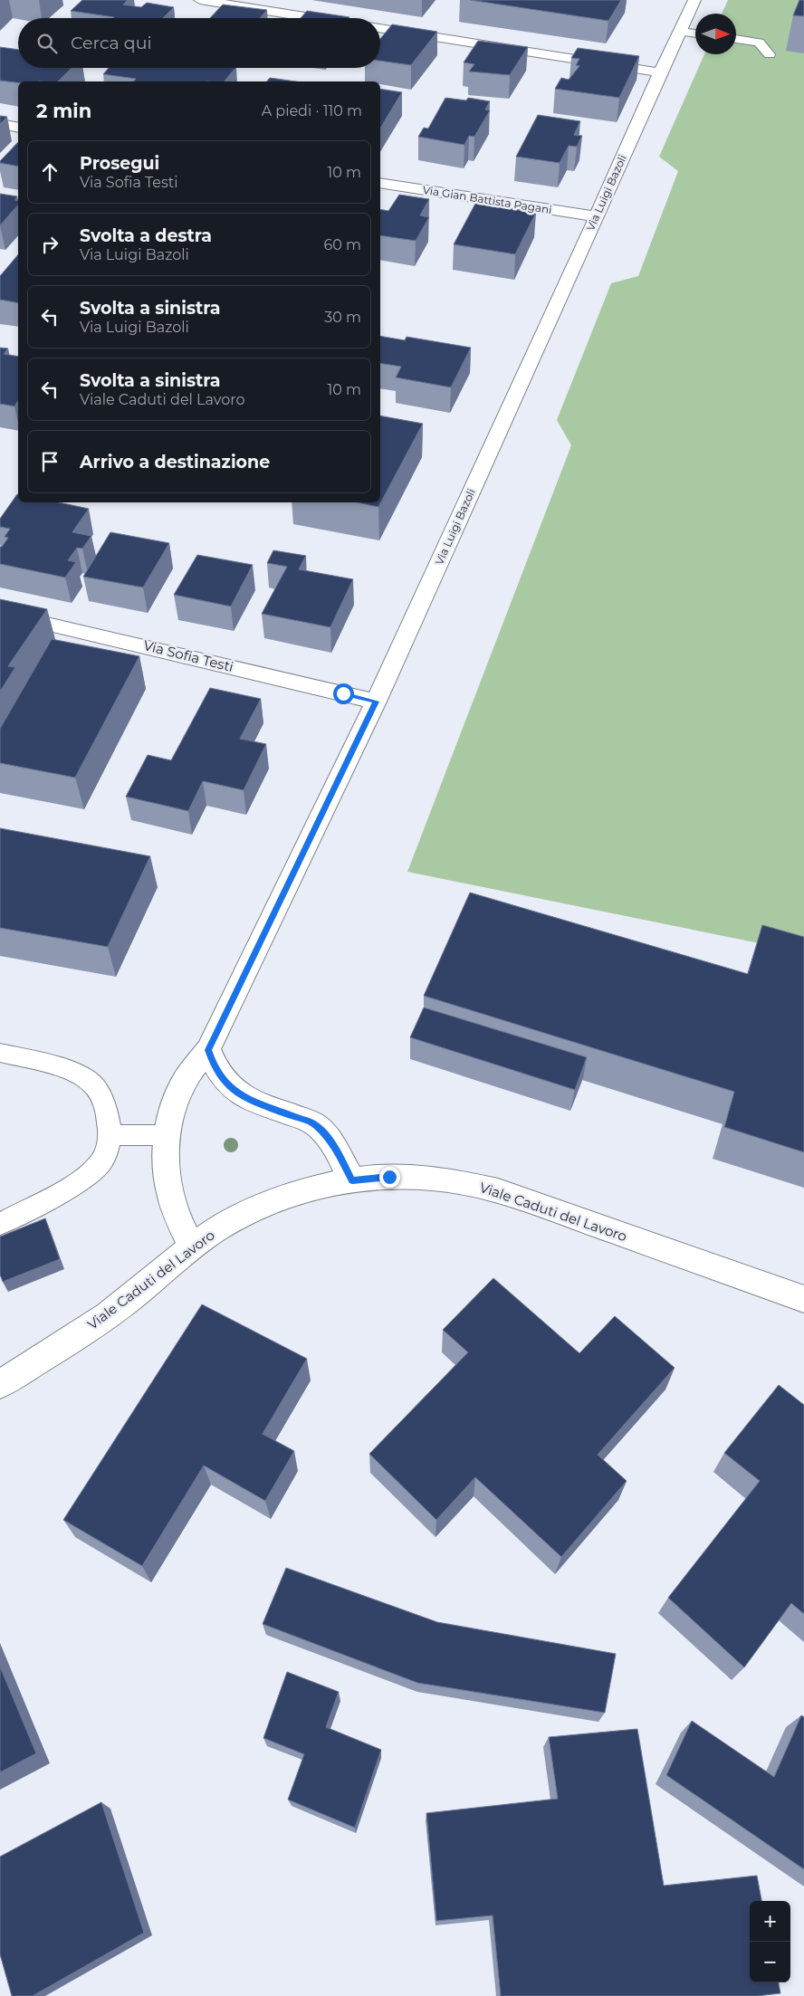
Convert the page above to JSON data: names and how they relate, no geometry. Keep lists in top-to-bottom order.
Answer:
{
  "streets": {
    "street": [
      "Via Luigi Bazoli",
      "Via Gian Battista Pagani",
      "Via Sofia Testi",
      "Viale Caduti del Lavoro"
    ]
  },
  "crossings": [
    ["Via Luigi Bazoli", "Via Gian Battista Pagani"],
    ["Via Luigi Bazoli", "Via Sofia Testi"],
    ["Via Luigi Bazoli", "Viale Caduti del Lavoro"]
  ],
  "north": "right",
  "page": {
    "search": "Cerca qui",
    "heading": ["2 min", "A piedi · 110 m"],
    "list": [
      ["Prosegui", "Via Sofia Testi", "10 m"],
      ["Svolta a destra", "Via Luigi Bazoli", "60 m"],
      ["Svolta a sinistra", "Via Luigi Bazoli", "30 m"],
      ["Svolta a sinistra", "Viale Caduti del Lavoro", "10 m"],
      "Arrivo a destinazione"
    ],
    "map_buttons": ["+", "−"]
  }
}
